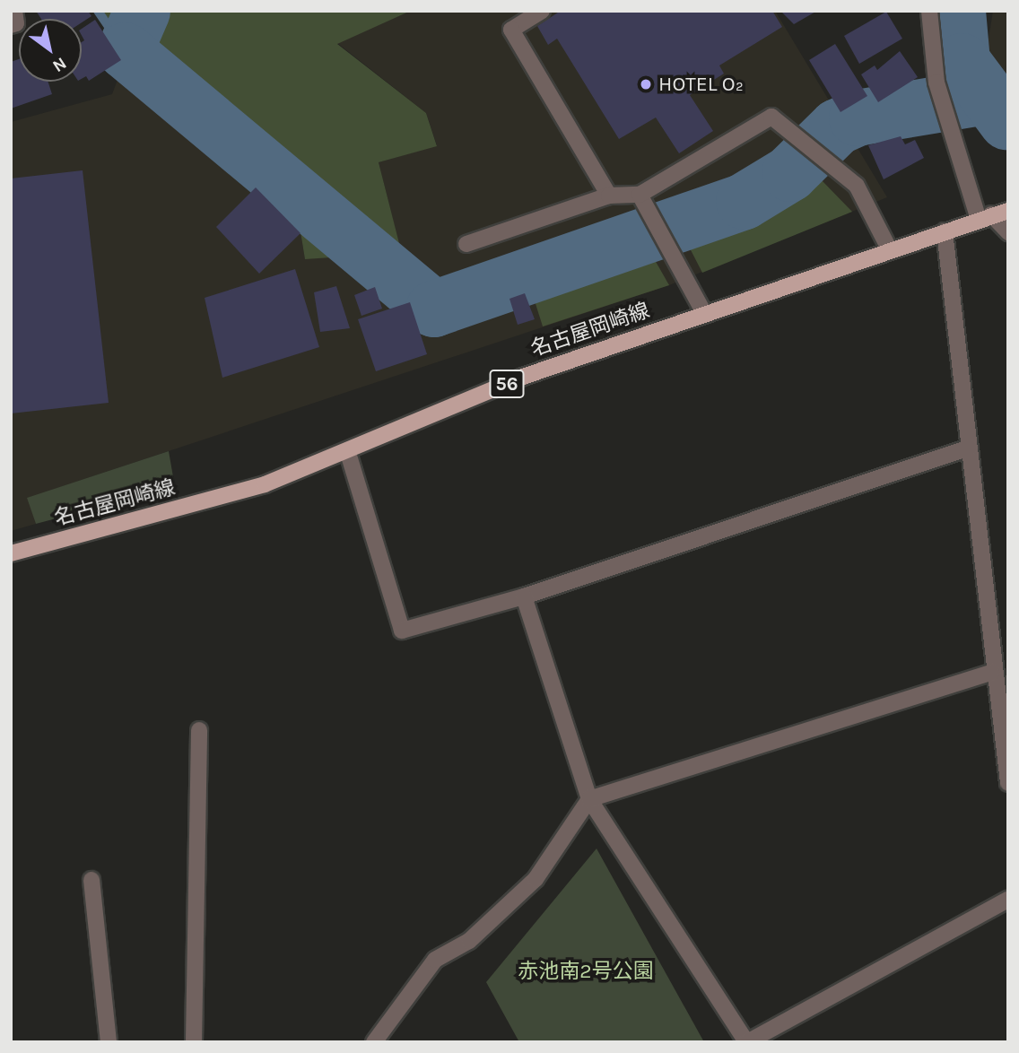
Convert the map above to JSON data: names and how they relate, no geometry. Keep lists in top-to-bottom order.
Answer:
{
  "streets": {
    "main road": ["名古屋岡崎線", "56"]
  },
  "parks": ["赤池南2号公園"],
  "places": ["HOTEL O₂"],
  "north": "bottom right"
}
